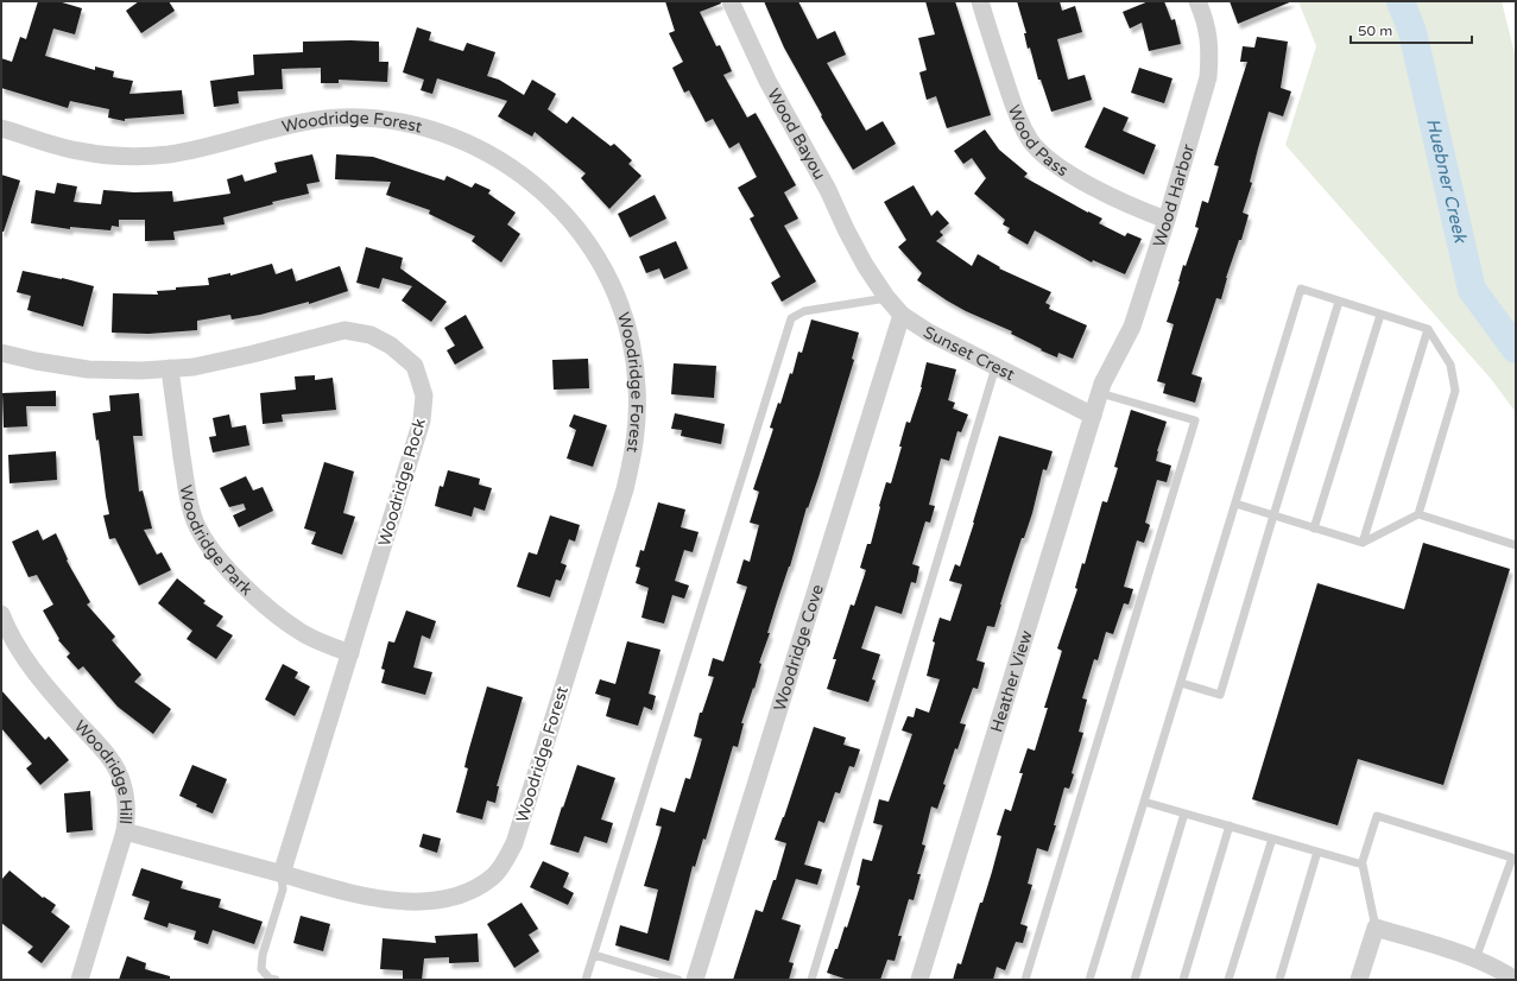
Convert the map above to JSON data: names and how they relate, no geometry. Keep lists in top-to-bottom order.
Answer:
{
  "streets": {
    "street": [
      "Woodridge Forest",
      "Wood Bayou",
      "Wood Pass",
      "Wood Harbor",
      "Sunset Crest",
      "Woodridge Rock",
      "Woodridge Park",
      "Woodridge Cove",
      "Heather View",
      "Woodridge Hill"
    ]
  },
  "crossings": [
    ["Woodridge Forest", "Woodridge Rock"],
    ["Woodridge Forest", "Woodridge Hill"],
    ["Wood Bayou", "Sunset Crest"],
    ["Wood Pass", "Wood Harbor"],
    ["Wood Harbor", "Heather View"],
    ["Sunset Crest", "Woodridge Cove"],
    ["Sunset Crest", "Heather View"],
    ["Woodridge Rock", "Woodridge Park"]
  ],
  "water": ["Huebner Creek"],
  "scale_bar": "50 m"
}
